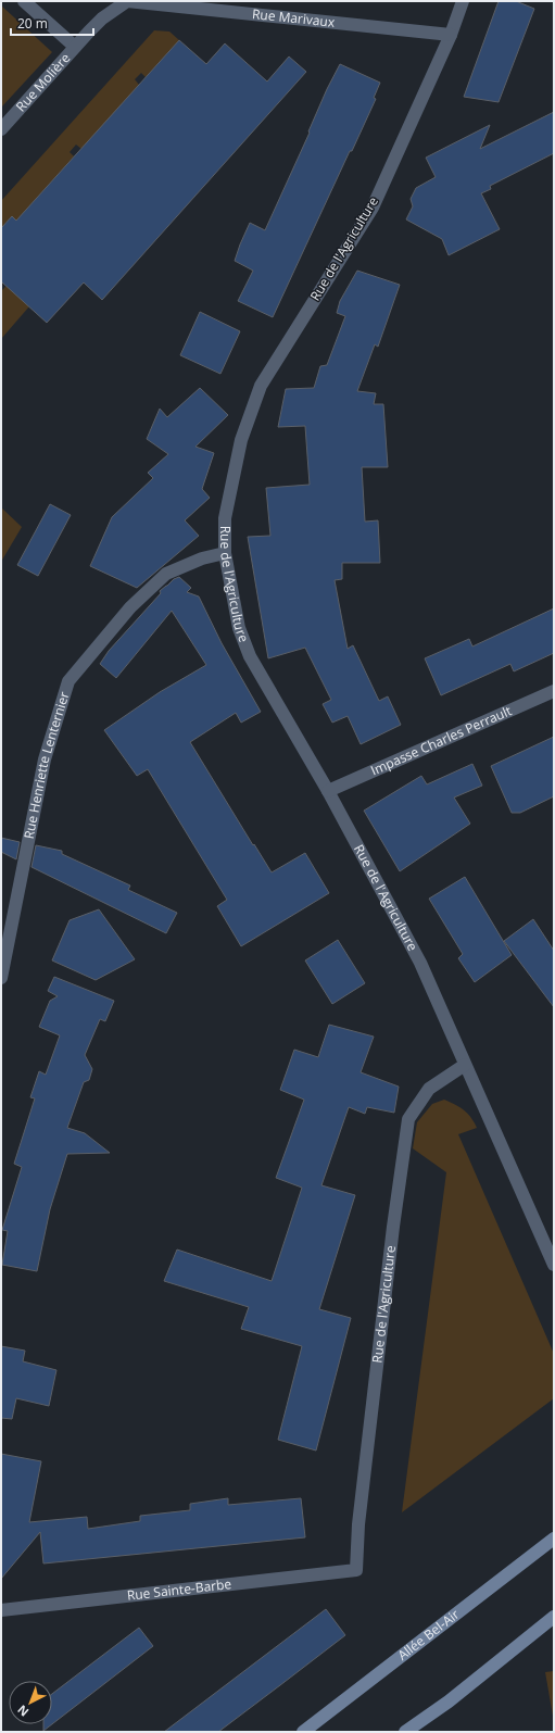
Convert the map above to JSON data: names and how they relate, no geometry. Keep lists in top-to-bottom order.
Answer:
{
  "streets": {
    "street": [
      "Rue Marivaux",
      "Rue Molière",
      "Rue de l'Agriculture",
      "Impasse Charles Perrault",
      "Rue Henriette Lenternier",
      "Rue Sainte-Barbe",
      "Allée Bel-Air"
    ]
  },
  "crossings": [
    ["Rue Marivaux", "Rue Molière"],
    ["Rue Marivaux", "Rue de l'Agriculture"],
    ["Rue de l'Agriculture", "Impasse Charles Perrault"],
    ["Rue de l'Agriculture", "Rue Henriette Lenternier"],
    ["Rue de l'Agriculture", "Rue Sainte-Barbe"]
  ],
  "scale_bar": "20 m",
  "north": "bottom left"
}
